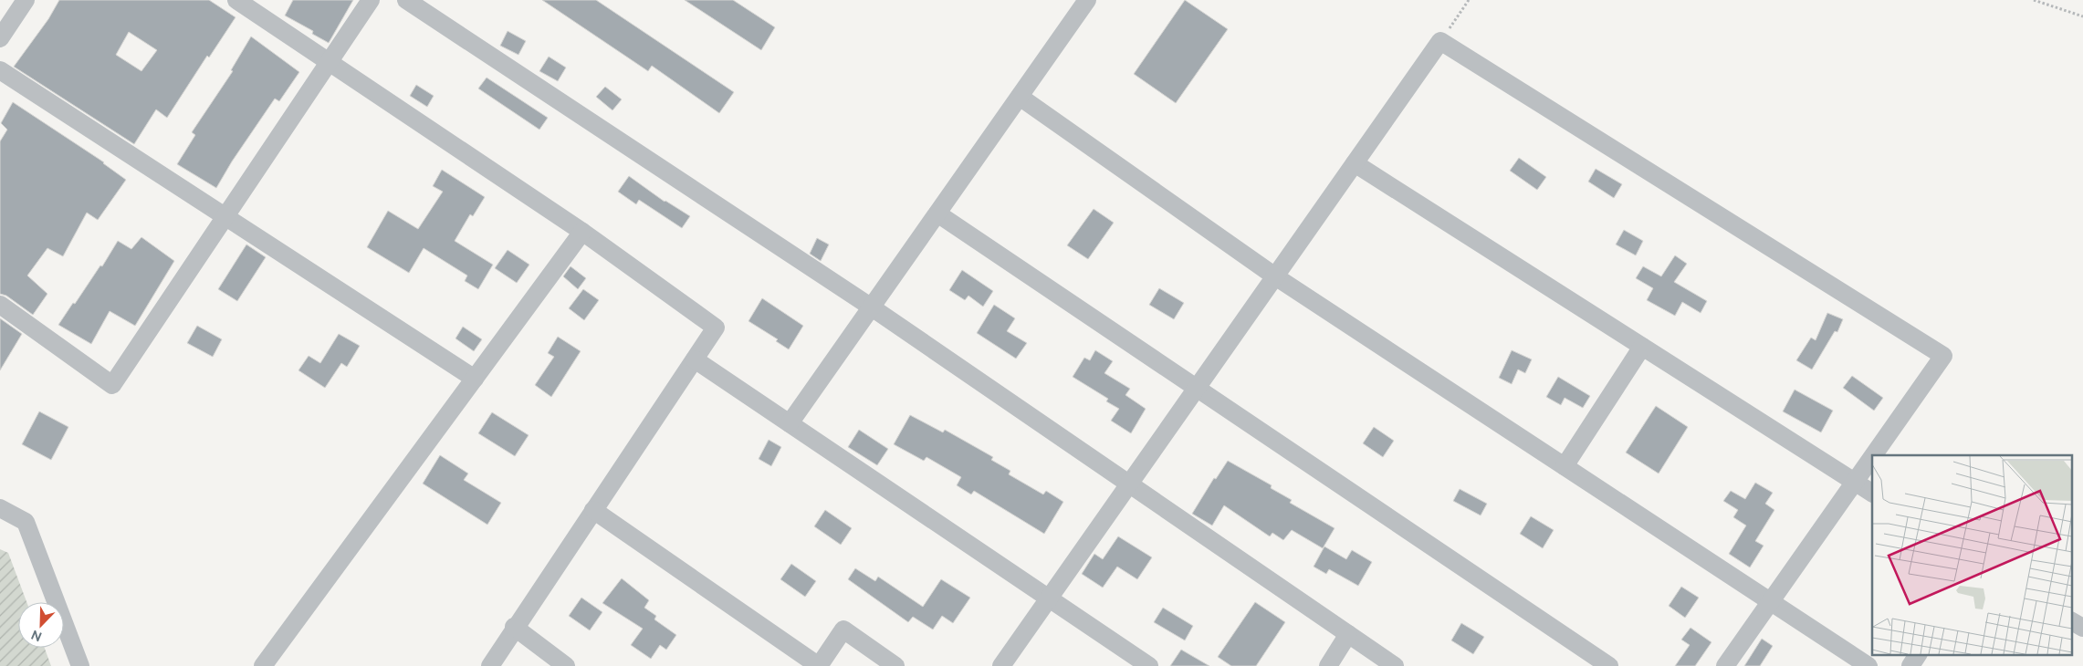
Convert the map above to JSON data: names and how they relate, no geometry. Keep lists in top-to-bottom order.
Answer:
{
  "north": "bottom left"
}
